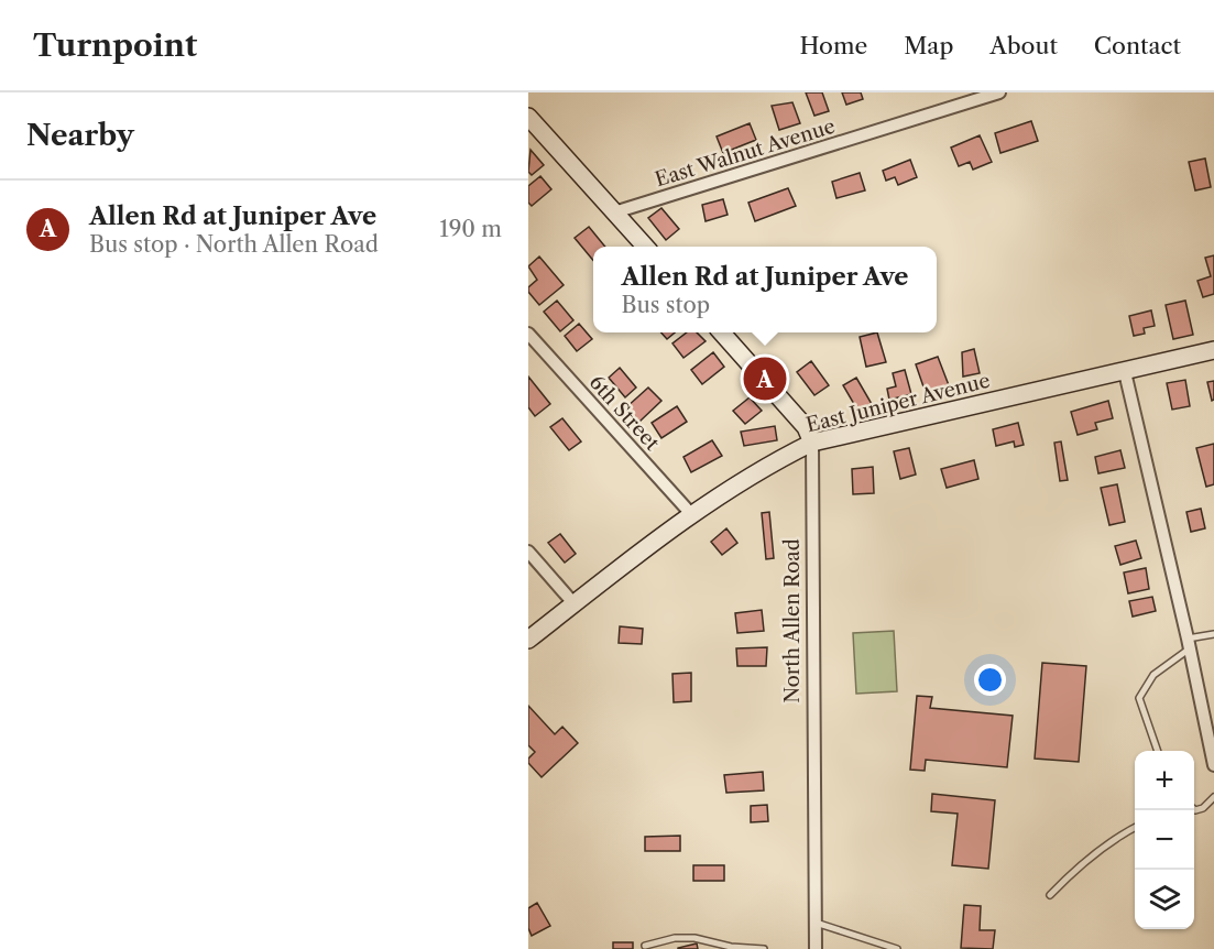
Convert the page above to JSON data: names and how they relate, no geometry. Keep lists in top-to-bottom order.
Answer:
{
  "streets": {
    "street": [
      "East Walnut Avenue",
      "East Juniper Avenue",
      "6th Street",
      "North Allen Road"
    ]
  },
  "crossings": [
    ["East Juniper Avenue", "6th Street"],
    ["East Juniper Avenue", "North Allen Road"]
  ],
  "page": {
    "header": "Turnpoint",
    "nav": [
      "Home",
      "Map",
      "About",
      "Contact"
    ],
    "heading": "Nearby",
    "list": [
      {
        "mark": "A",
        "name": "Allen Rd at Juniper Ave",
        "note": "Bus stop · North Allen Road",
        "value": "190 m"
      }
    ],
    "popup": ["Allen Rd at Juniper Ave", "Bus stop"],
    "pins": "A",
    "map_buttons": ["+", "−"]
  }
}
